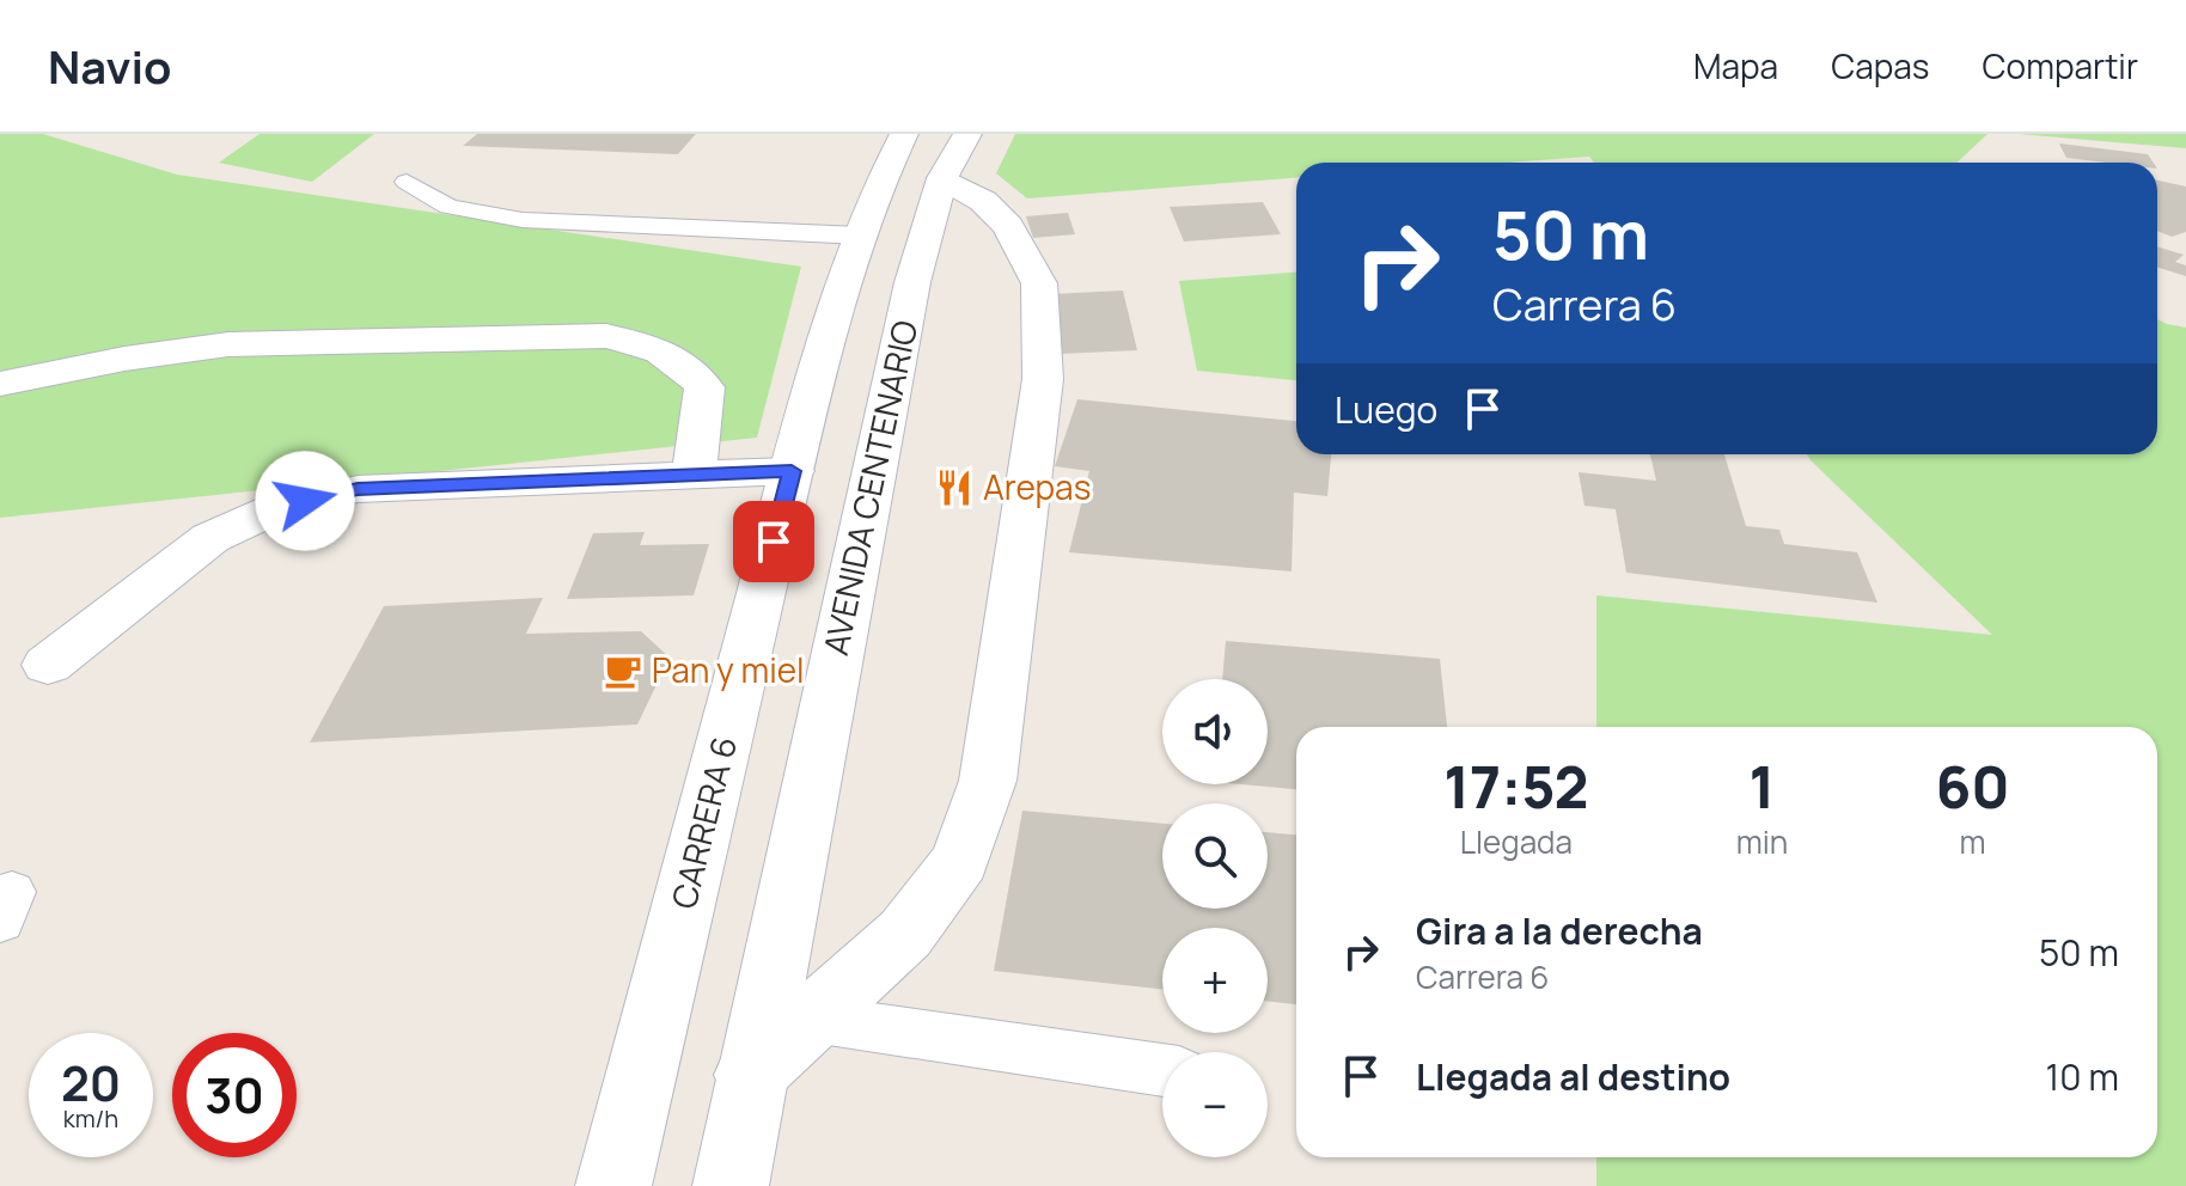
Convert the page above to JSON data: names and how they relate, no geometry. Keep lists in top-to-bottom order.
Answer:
{
  "streets": {
    "main road": ["AVENIDA CENTENARIO", "CARRERA 6"]
  },
  "places": {
    "restaurant": ["Arepas"],
    "cafe": ["Pan y miel"]
  },
  "page": {
    "header": "Navio",
    "nav": ["Mapa", "Capas", "Compartir"],
    "turn": ["50 m", "Carrera 6"],
    "then": "Luego",
    "map_buttons": ["+", "−"],
    "eta": [
      "17:52",
      "Llegada",
      "1",
      "min",
      "60",
      "m"
    ],
    "list": [
      {
        "name": "Gira a la derecha",
        "note": "Carrera 6",
        "value": "50 m"
      },
      {
        "name": "Llegada al destino",
        "value": "10 m"
      }
    ],
    "speed": "20 km/h",
    "limit": "30"
  }
}
